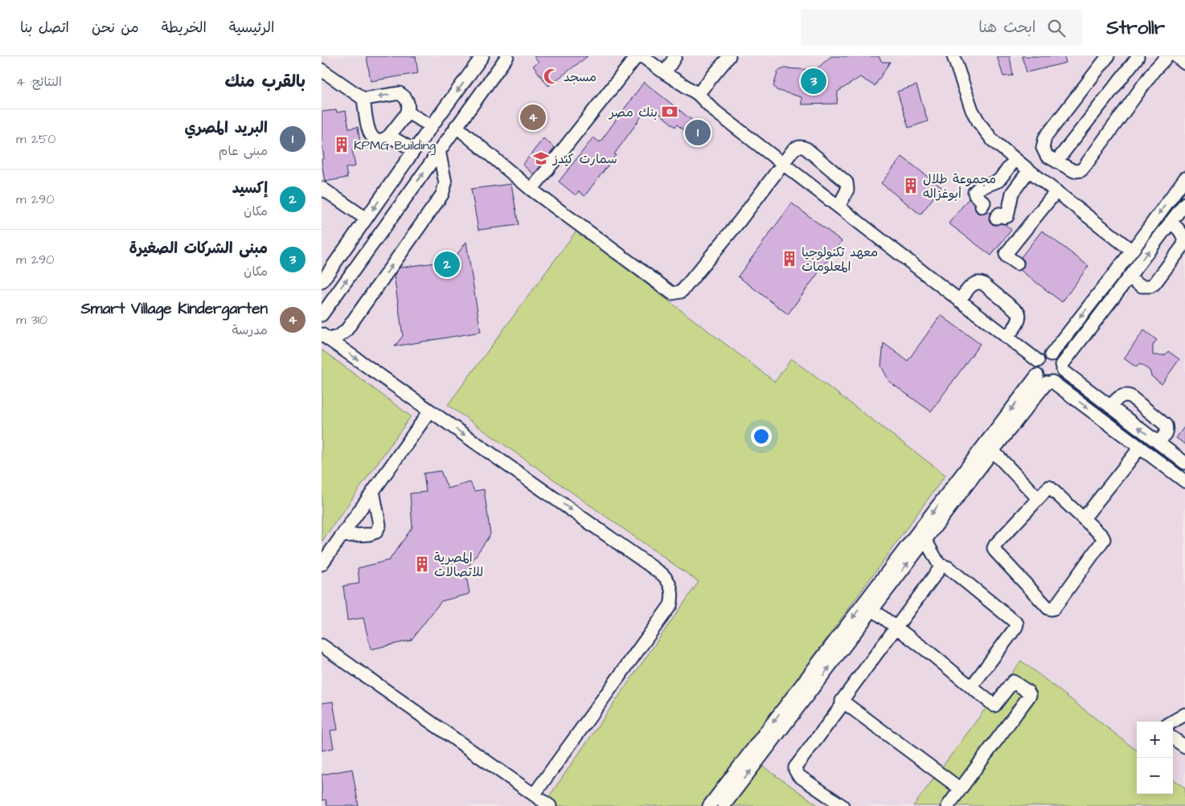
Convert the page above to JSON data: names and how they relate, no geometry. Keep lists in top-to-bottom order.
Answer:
{
  "places": {
    "mosque": ["مسجد"],
    "bank": ["بنك مصر"],
    "building": [
      "KPMG Building",
      "مجموعة طلال أبوغزاله",
      "معهد تكنولوجيا المعلومات",
      "المصرية للاتصالات"
    ],
    "school or university": ["سمارت كيدز"]
  },
  "page": {
    "header": "Strollr",
    "search": "ابحث هنا",
    "nav": [
      "الرئيسية",
      "الخريطة",
      "من نحن",
      "اتصل بنا"
    ],
    "heading": ["بالقرب منك", "النتائج: 4"],
    "pins": [
      "3",
      "4",
      "1",
      "2"
    ],
    "list": [
      {
        "mark": "1",
        "name": "البريد المصري",
        "note": "مبنى عام",
        "value": "250 m"
      },
      {
        "mark": "2",
        "name": "إكسيد",
        "note": "مكان",
        "value": "290 m"
      },
      {
        "mark": "3",
        "name": "مبنى الشركات الصغيرة",
        "note": "مكان",
        "value": "290 m"
      },
      {
        "mark": "4",
        "name": "Smart Village Kindergarten",
        "note": "مدرسة",
        "value": "310 m"
      }
    ],
    "map_buttons": ["+", "−"]
  }
}
